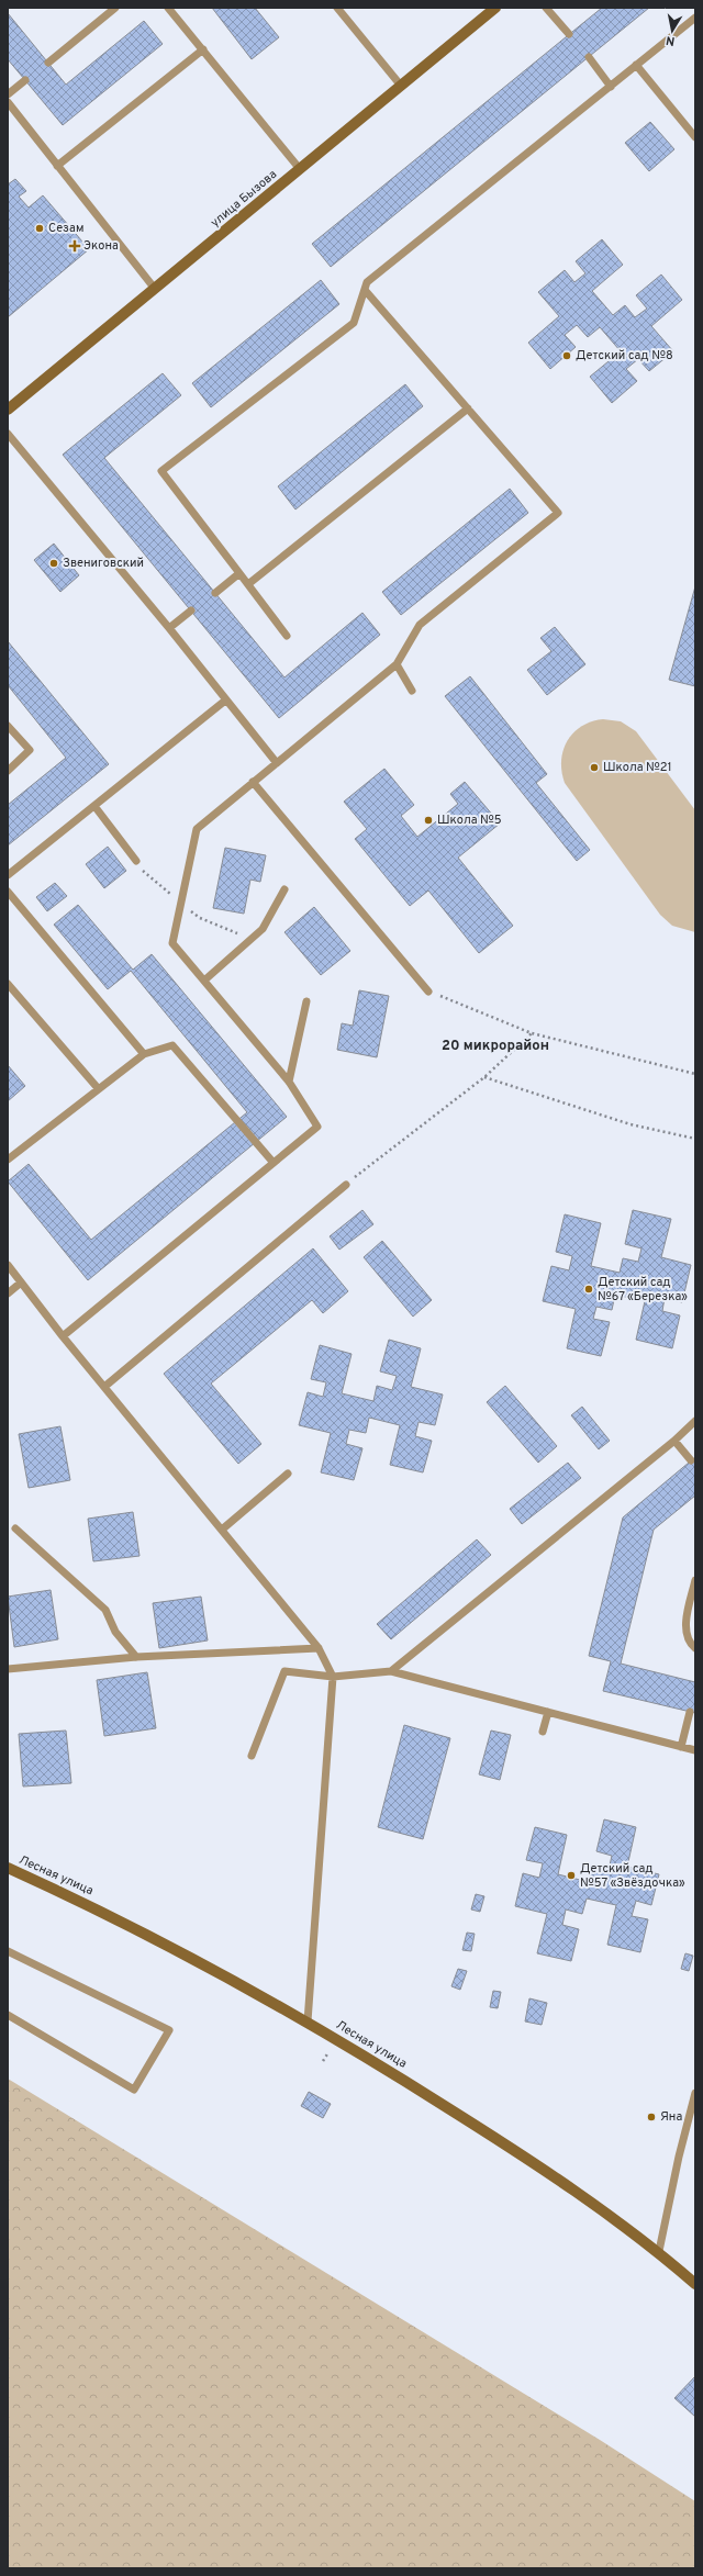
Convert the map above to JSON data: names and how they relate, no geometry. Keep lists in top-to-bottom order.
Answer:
{
  "streets": {
    "main road": ["улица Бызова", "Лесная улица"]
  },
  "districts": ["20 микрорайон"],
  "places": {
    "other": [
      "Сезам",
      "Детский сад №8",
      "Звениговский",
      "Школа №21",
      "Школа №5",
      "Детский сад №67 «Березка»",
      "Детский сад №57 «Звёздочка»",
      "Яна"
    ],
    "health": ["Экона"]
  },
  "north": "bottom"
}
